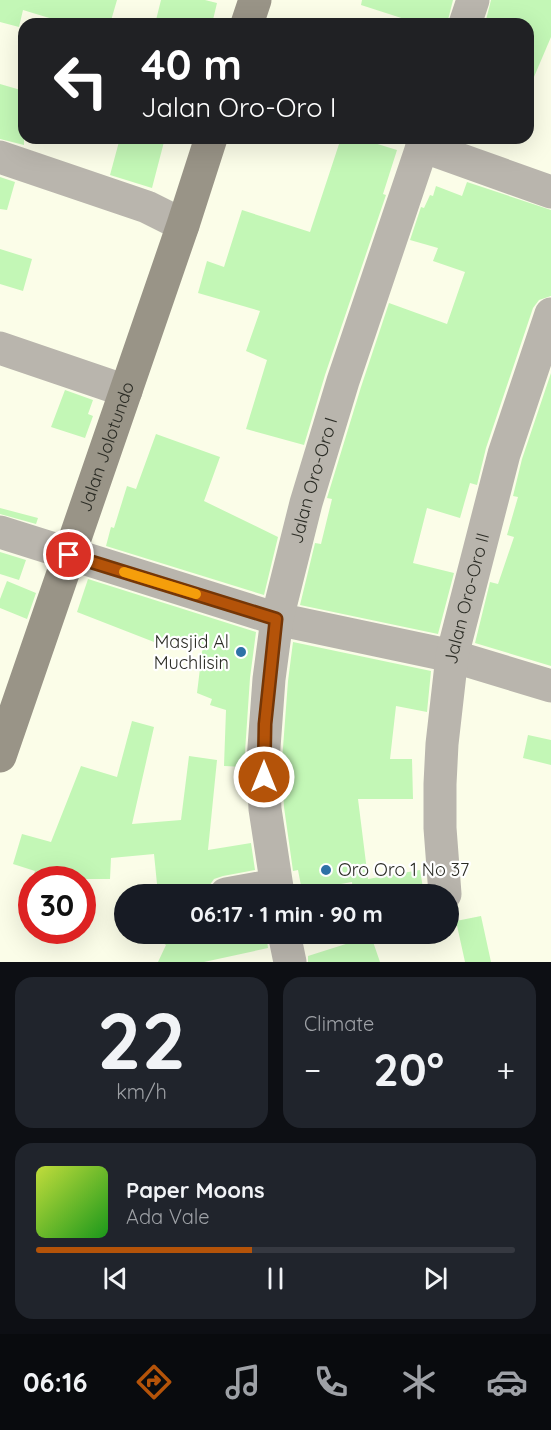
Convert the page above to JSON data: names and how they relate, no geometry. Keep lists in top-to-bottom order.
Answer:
{
  "streets": {
    "main road": ["Jalan Jolotundo"],
    "street": ["Jalan Oro-Oro I", "Jalan Oro-Oro II"]
  },
  "places": ["Masjid Al Muchlisin", "Oro Oro 1 No 37"],
  "page": {
    "turn": ["40 m", "Jalan Oro-Oro I"],
    "limit": "30",
    "trip": "06:17 · 1 min · 90 m",
    "tile": [
      ["22", "km/h"],
      "Climate"
    ],
    "heat": ["−", "20°", "+"],
    "song": ["Paper Moons", "Ada Vale"],
    "tabs": "06:16"
  }
}
